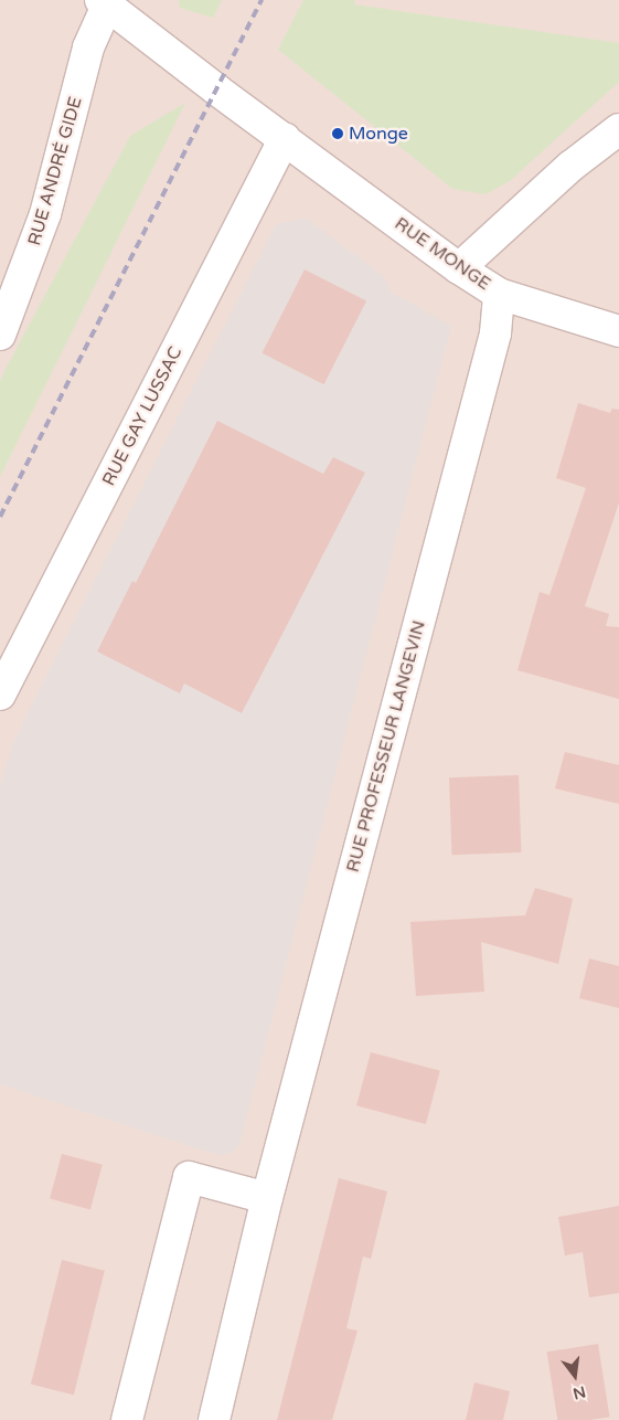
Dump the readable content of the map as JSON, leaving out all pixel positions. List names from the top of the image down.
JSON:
{
  "streets": {
    "street": [
      "RUE ANDRÉ GIDE",
      "RUE MONGE",
      "RUE GAY LUSSAC",
      "RUE PROFESSEUR LANGEVIN"
    ]
  },
  "crossings": [
    ["RUE ANDRÉ GIDE", "RUE MONGE"],
    ["RUE MONGE", "RUE GAY LUSSAC"],
    ["RUE MONGE", "RUE PROFESSEUR LANGEVIN"]
  ],
  "places": ["Monge"],
  "north": "bottom"
}
